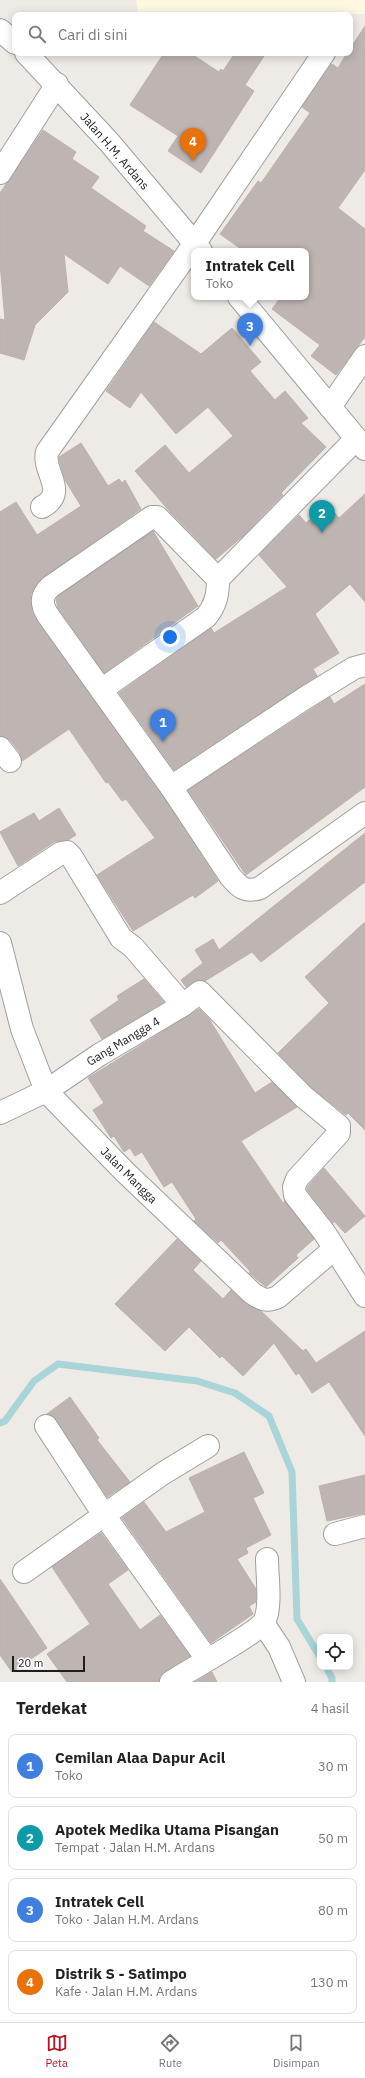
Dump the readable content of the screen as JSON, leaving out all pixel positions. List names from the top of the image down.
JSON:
{
  "streets": {
    "street": ["Jalan H.M. Ardans", "Gang Mangga 4", "Jalan Mangga"]
  },
  "crossings": [
    ["Gang Mangga 4", "Jalan Mangga"]
  ],
  "scale_bar": "20 m",
  "page": {
    "search": "Cari di sini",
    "pins": [
      "4",
      "3",
      "2",
      "1"
    ],
    "popup": ["Intratek Cell", "Toko"],
    "scale": "20 m",
    "heading": ["Terdekat", "4 hasil"],
    "list": [
      {
        "mark": "1",
        "name": "Cemilan Alaa Dapur Acil",
        "note": "Toko",
        "value": "30 m"
      },
      {
        "mark": "2",
        "name": "Apotek Medika Utama Pisangan",
        "note": "Tempat · Jalan H.M. Ardans",
        "value": "50 m"
      },
      {
        "mark": "3",
        "name": "Intratek Cell",
        "note": "Toko · Jalan H.M. Ardans",
        "value": "80 m"
      },
      {
        "mark": "4",
        "name": "Distrik S - Satimpo",
        "note": "Kafe · Jalan H.M. Ardans",
        "value": "130 m"
      }
    ],
    "nav": ["Peta", "Rute", "Disimpan"]
  }
}
